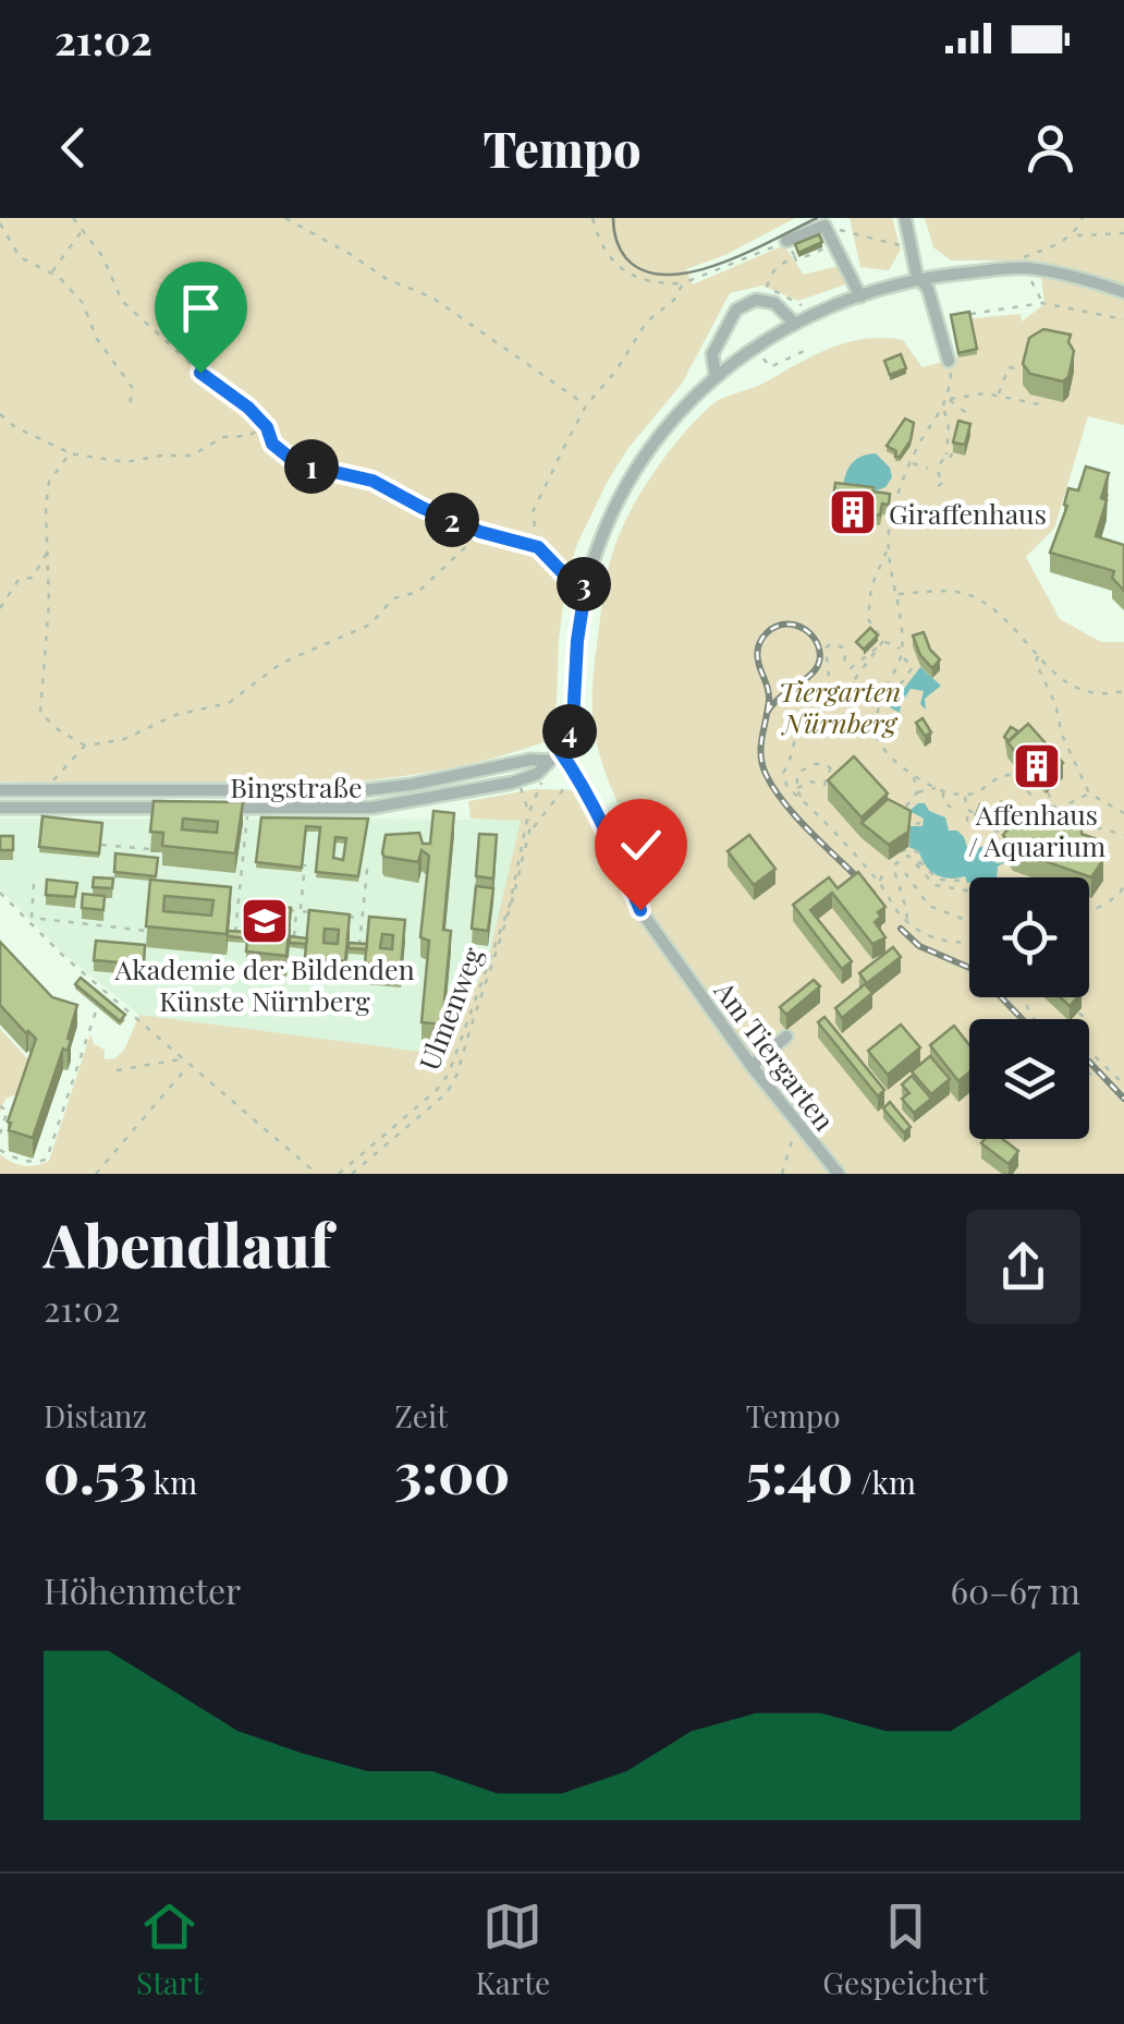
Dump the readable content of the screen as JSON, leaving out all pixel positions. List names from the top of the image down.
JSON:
{
  "streets": {
    "street": ["Bingstraße", "Am Tiergarten"],
    "path": ["Ulmenweg"]
  },
  "crossings": [
    ["Bingstraße", "Ulmenweg"],
    ["Bingstraße", "Am Tiergarten"]
  ],
  "parks": ["Tiergarten Nürnberg"],
  "places": {
    "building": ["Giraffenhaus", "Affenhaus / Aquarium"],
    "school or university": ["Akademie der Bildenden Künste Nürnberg"]
  },
  "page": {
    "status": "21:02",
    "header": "Tempo",
    "pins": [
      "1",
      "2",
      "3",
      "4"
    ],
    "heading": ["Abendlauf", "21:02"],
    "stats": [
      ["Distanz", "0.53 km"],
      ["Zeit", "3:00"],
      ["Tempo", "5:40 /km"]
    ],
    "chart": ["Höhenmeter", "60–67 m"],
    "tabs": ["Start", "Karte", "Gespeichert"]
  }
}
